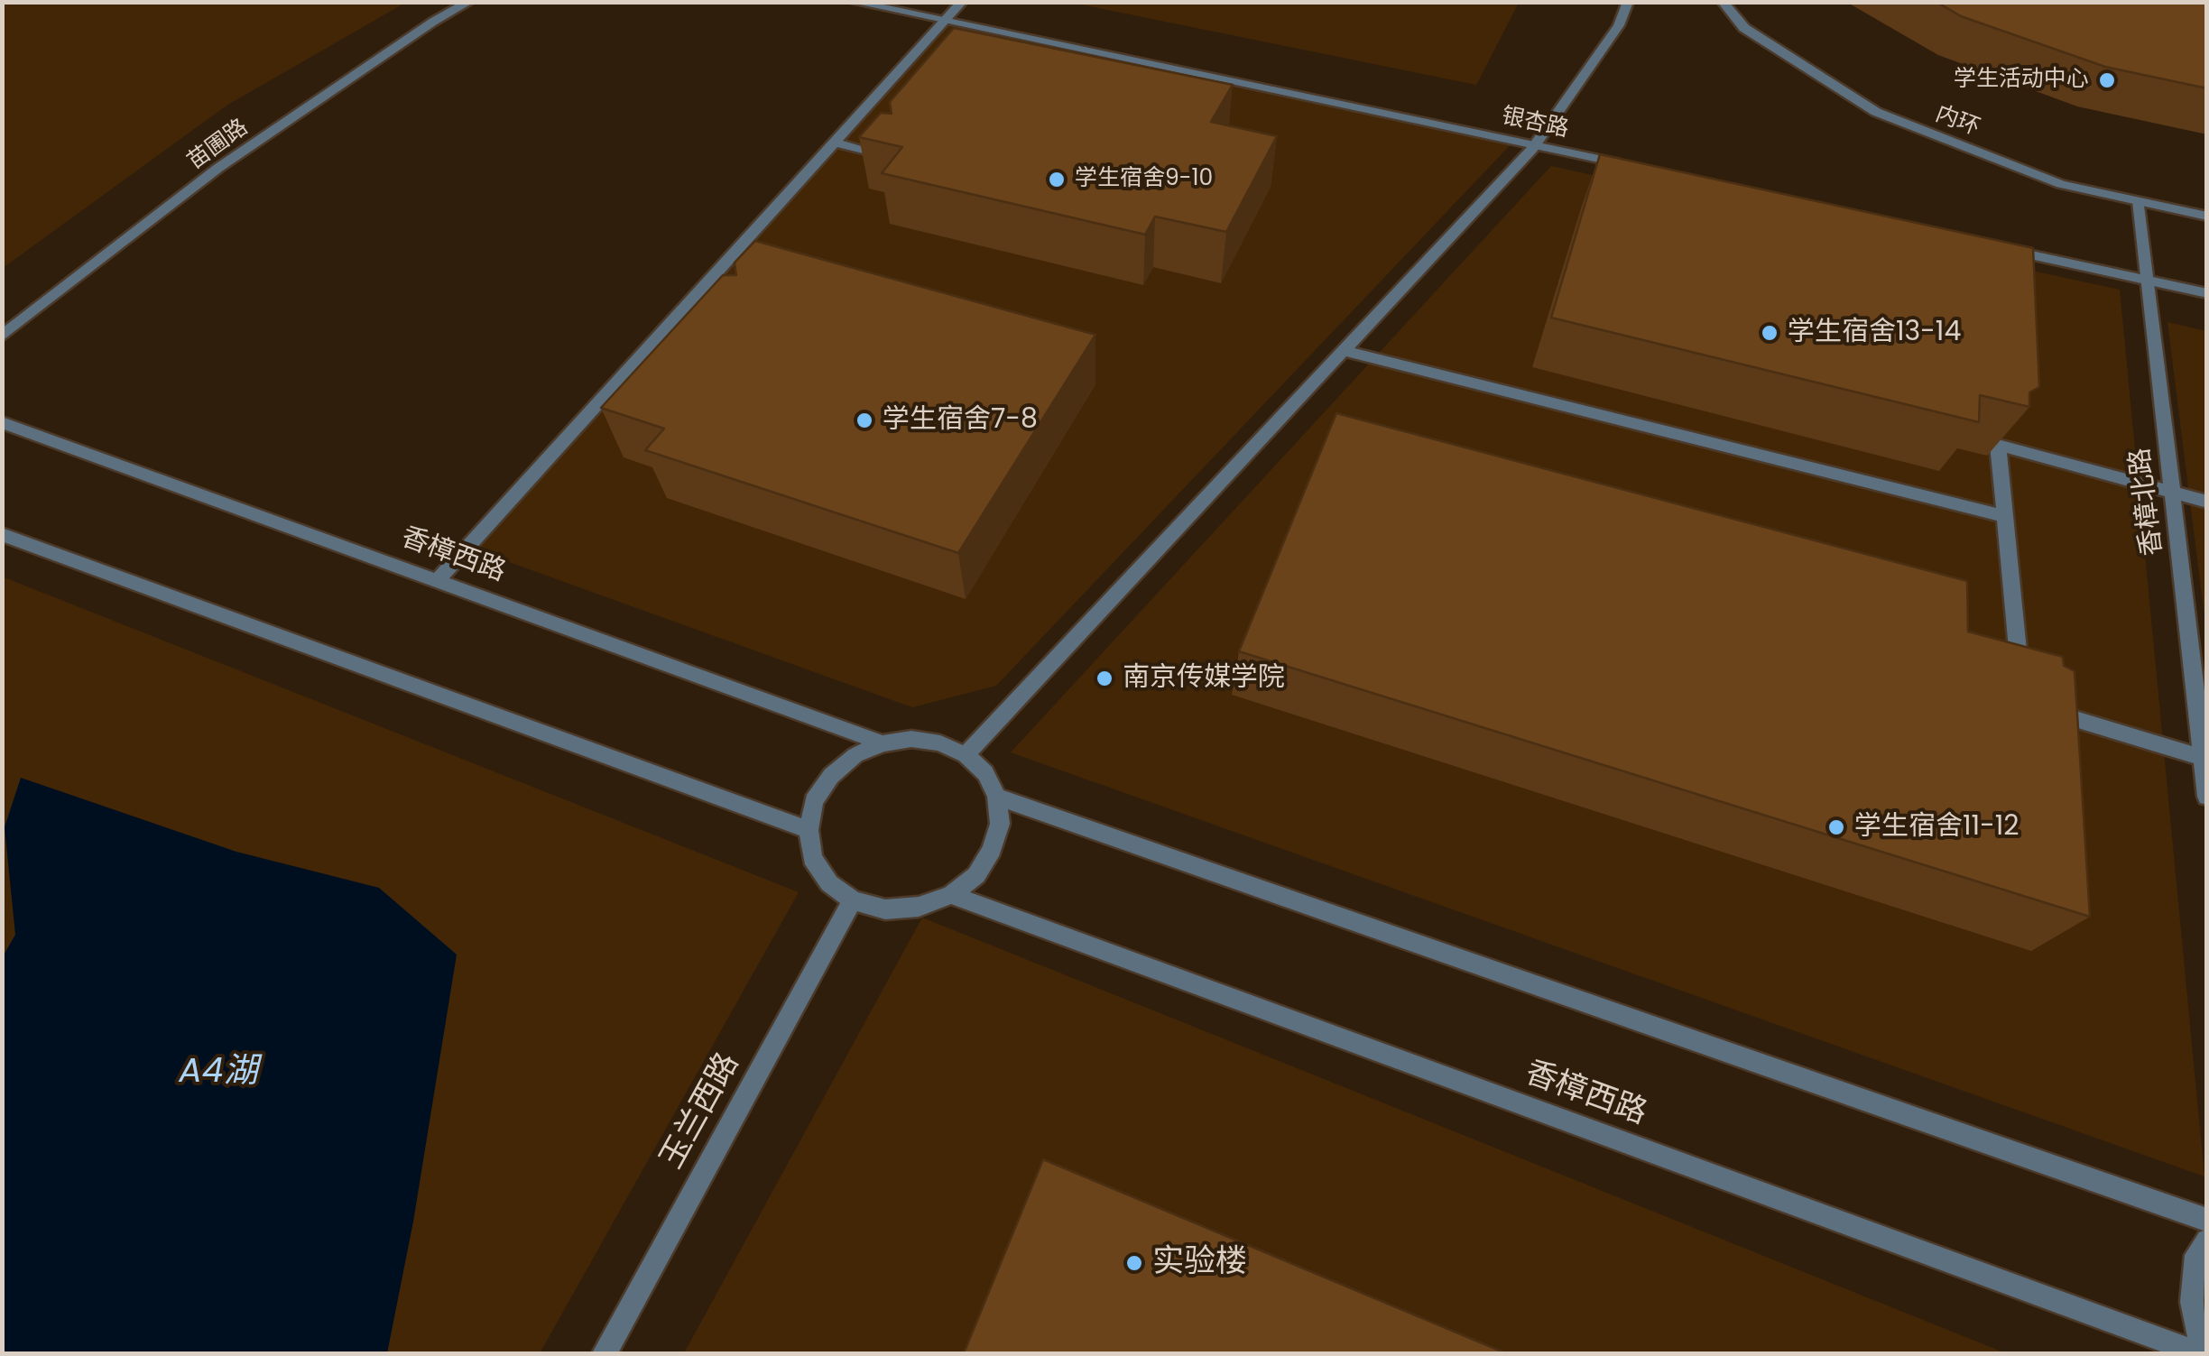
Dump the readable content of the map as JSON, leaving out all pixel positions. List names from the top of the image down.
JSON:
{
  "streets": {
    "street": [
      "内环",
      "银杏路",
      "苗圃路",
      "香樟北路",
      "香樟西路",
      "玉兰西路"
    ]
  },
  "crossings": [
    ["内环", "香樟北路"],
    ["香樟西路", "玉兰西路"]
  ],
  "water": ["A4湖"],
  "places": [
    "学生活动中心",
    "学生宿舍9-10",
    "学生宿舍13-14",
    "学生宿舍7-8",
    "南京传媒学院",
    "学生宿舍11-12",
    "实验楼"
  ]
}
